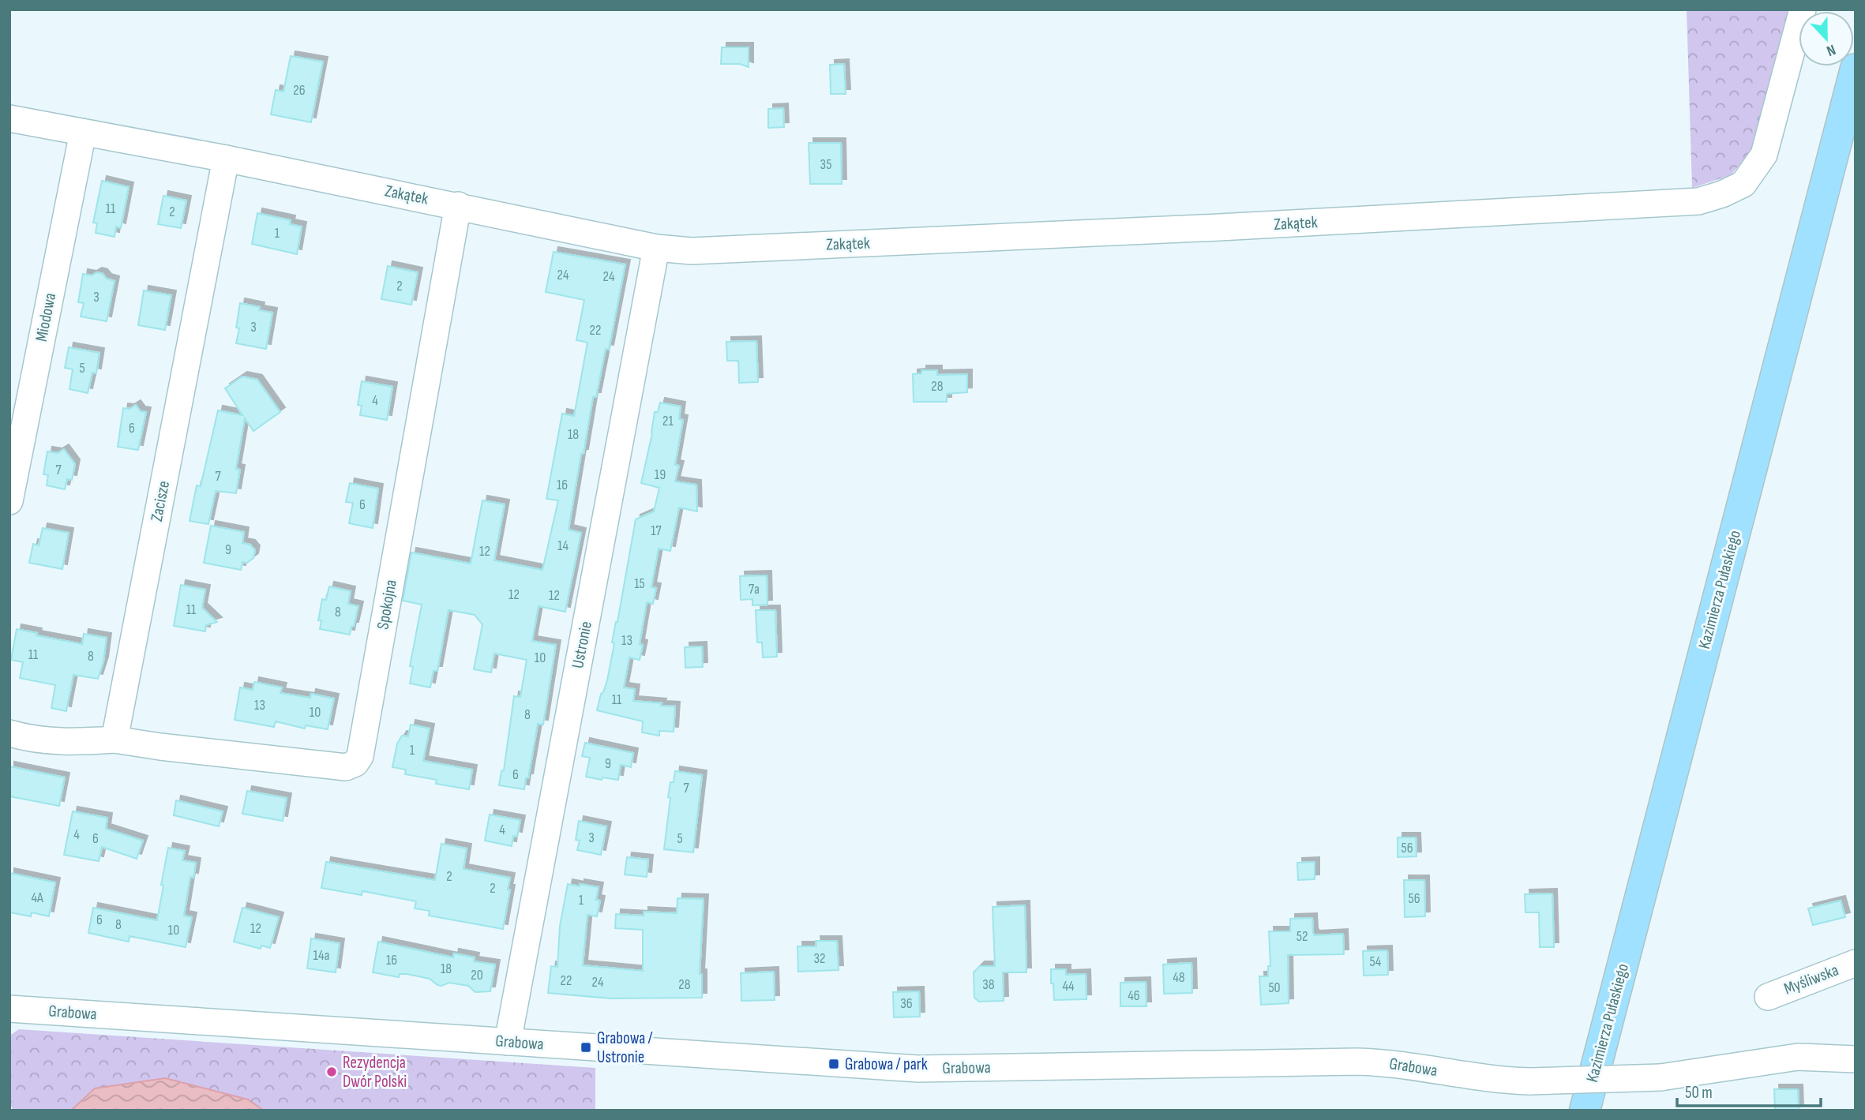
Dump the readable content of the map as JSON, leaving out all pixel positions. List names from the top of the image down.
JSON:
{
  "streets": {
    "main road": ["Kazimierza Pułaskiego"],
    "street": [
      "Zakątek",
      "Miodowa",
      "Zacisze",
      "Spokojna",
      "Ustronie",
      "Myśliwska",
      "Grabowa"
    ]
  },
  "crossings": [
    ["Zakątek", "Miodowa"],
    ["Zakątek", "Zacisze"],
    ["Zakątek", "Spokojna"],
    ["Zakątek", "Ustronie"],
    ["Zacisze", "Spokojna"],
    ["Ustronie", "Grabowa"]
  ],
  "places": {
    "transit": ["Grabowa / Ustronie", "Grabowa / park"],
    "other": ["Rezydencja Dwór Polski"]
  },
  "house_numbers": [
    "26",
    "35",
    "11",
    "2",
    "1",
    "24",
    "24",
    "2",
    "3",
    "3",
    "22",
    "5",
    "28",
    "4",
    "21",
    "6",
    "18",
    "7",
    "19",
    "7",
    "16",
    "6",
    "17",
    "14",
    "9",
    "12",
    "15",
    "7a",
    "12",
    "12",
    "11",
    "8",
    "13",
    "11",
    "8",
    "10",
    "11",
    "13",
    "10",
    "8",
    "1",
    "9",
    "6",
    "7",
    "4",
    "4",
    "3",
    "6",
    "5",
    "56",
    "2",
    "2",
    "4A",
    "56",
    "1",
    "6",
    "8",
    "12",
    "10",
    "52",
    "14a",
    "32",
    "16",
    "54",
    "18",
    "20",
    "48",
    "22",
    "24",
    "28",
    "38",
    "44",
    "50",
    "46",
    "36"
  ],
  "scale_bar": "50 m",
  "north": "bottom"
}
